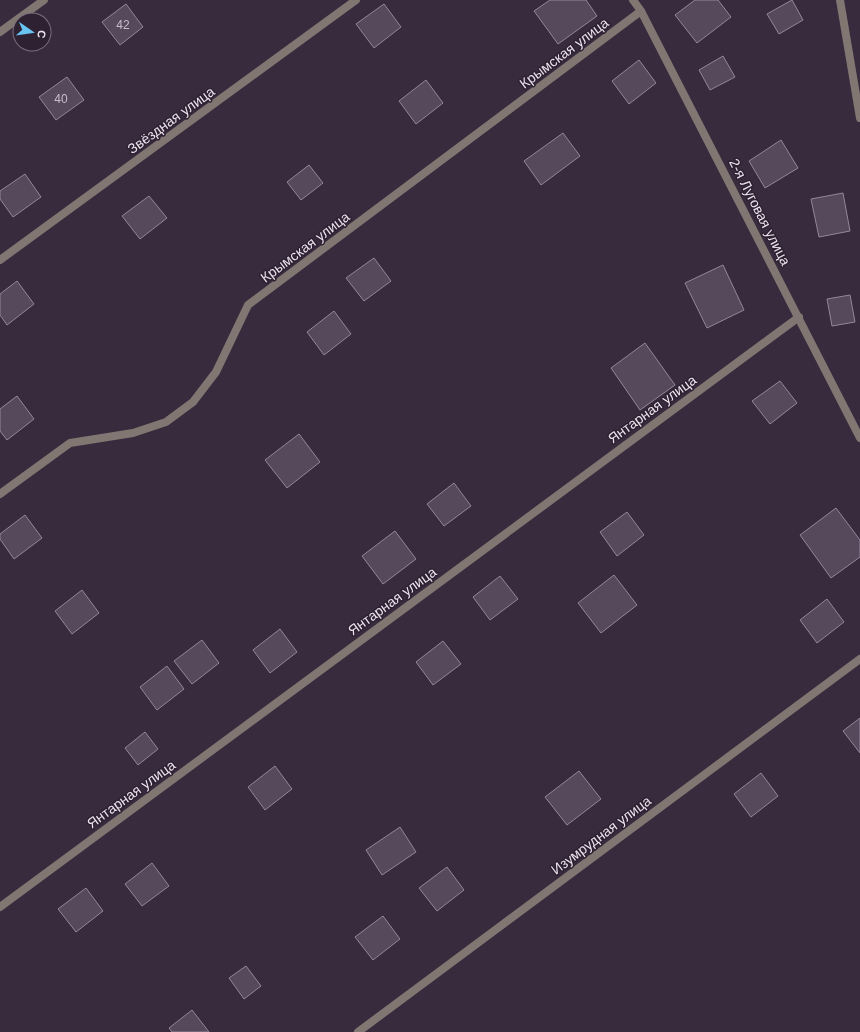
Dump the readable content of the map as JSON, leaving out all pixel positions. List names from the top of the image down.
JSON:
{
  "streets": {
    "street": [
      "Крымская улица",
      "Звёздная улица",
      "2-я Луговая улица",
      "Янтарная улица",
      "Изумрудная улица"
    ]
  },
  "crossings": [
    ["Крымская улица", "2-я Луговая улица"],
    ["2-я Луговая улица", "Янтарная улица"]
  ],
  "house_numbers": ["42", "40"],
  "north": "right"
}
